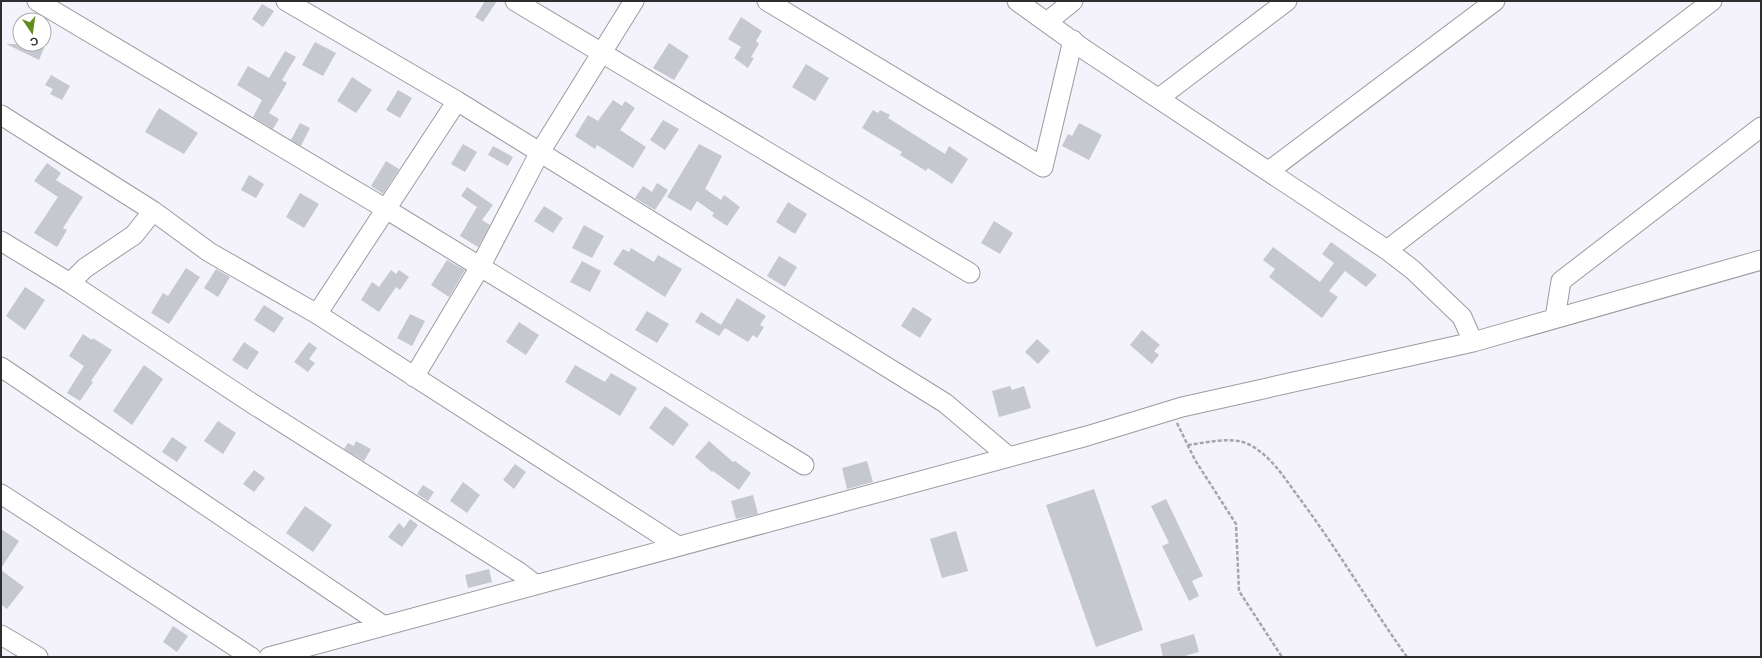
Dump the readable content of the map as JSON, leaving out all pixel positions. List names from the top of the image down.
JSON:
{
  "north": "bottom"
}
